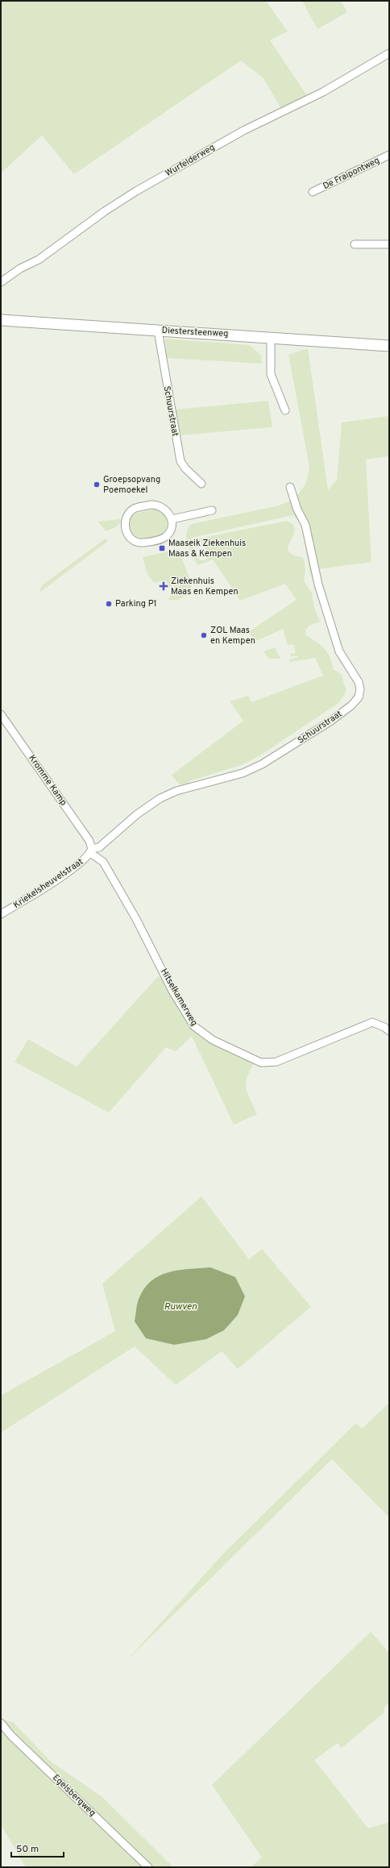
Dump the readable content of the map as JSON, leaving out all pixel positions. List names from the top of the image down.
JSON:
{
  "streets": {
    "main road": ["Diestersteenweg"],
    "street": [
      "Wurfelderweg",
      "De Fraipontweg",
      "Schuurstraat",
      "Kromme Kamp",
      "Kriekelsheuvelstraat",
      "Hitselkamerweg",
      "Egelsbergweg"
    ]
  },
  "crossings": [
    ["Diestersteenweg", "Schuurstraat"],
    ["Schuurstraat", "Kromme Kamp"],
    ["Schuurstraat", "Kriekelsheuvelstraat"],
    ["Schuurstraat", "Hitselkamerweg"],
    ["Kromme Kamp", "Kriekelsheuvelstraat"],
    ["Kromme Kamp", "Hitselkamerweg"],
    ["Kriekelsheuvelstraat", "Hitselkamerweg"]
  ],
  "water": ["Ruwven"],
  "places": {
    "other": ["Groepsopvang Poemoekel", "Parking P1", "ZOL Maas en Kempen"],
    "transit": ["Maaseik Ziekenhuis Maas & Kempen"],
    "health": ["Ziekenhuis Maas en Kempen"]
  },
  "scale_bar": "50 m"
}
